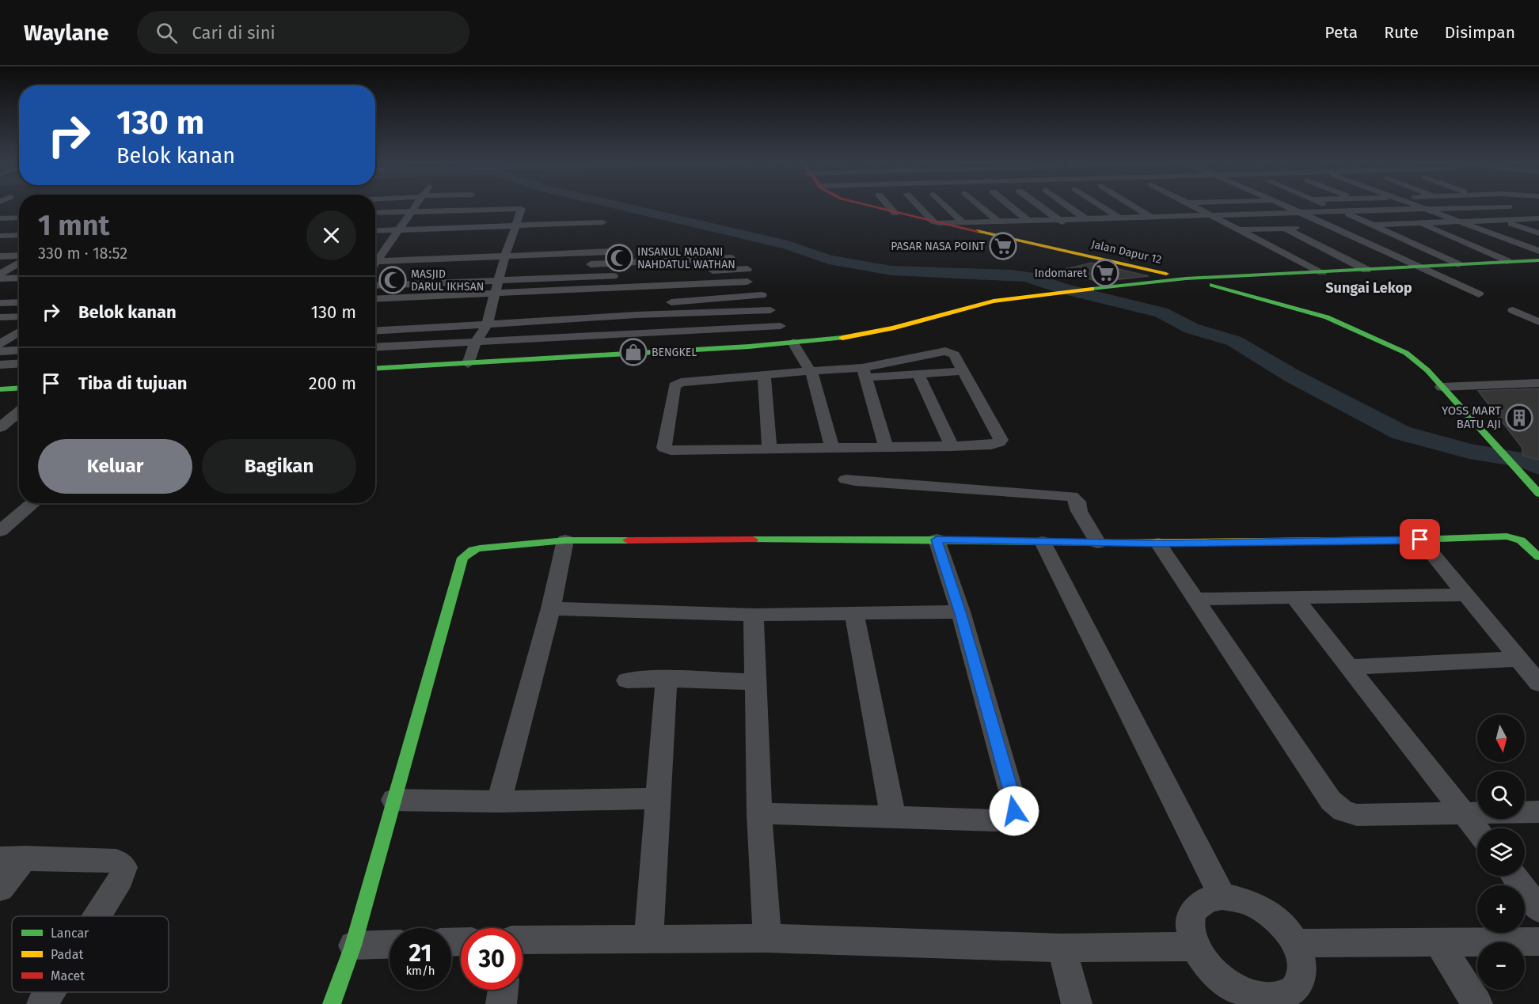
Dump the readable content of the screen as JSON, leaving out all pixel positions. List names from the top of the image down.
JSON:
{
  "streets": {
    "street": ["Jalan Dapur 12"]
  },
  "districts": ["Sungai Lekop"],
  "places": {
    "supermarket": ["PASAR NASA POINT", "Indomaret"],
    "mosque": ["INSANUL MADANI NAHDATUL WATHAN", "MASJID DARUL IKHSAN"],
    "shop": ["BENGKEL"],
    "building": ["YOSS MART BATU AJI"]
  },
  "legend": ["Lancar", "Padat", "Macet"],
  "north": "bottom",
  "page": {
    "header": "Waylane",
    "search": "Cari di sini",
    "nav": ["Peta", "Rute", "Disimpan"],
    "turn": ["130 m", "Belok kanan"],
    "heading": ["1 mnt", "330 m · 18:52"],
    "list": [
      {
        "name": "Belok kanan",
        "value": "130 m"
      },
      {
        "name": "Tiba di tujuan",
        "value": "200 m"
      }
    ],
    "buttons": ["Keluar", "Bagikan"],
    "map_buttons": ["+", "−"],
    "speed": "21 km/h",
    "limit": "30"
  }
}
